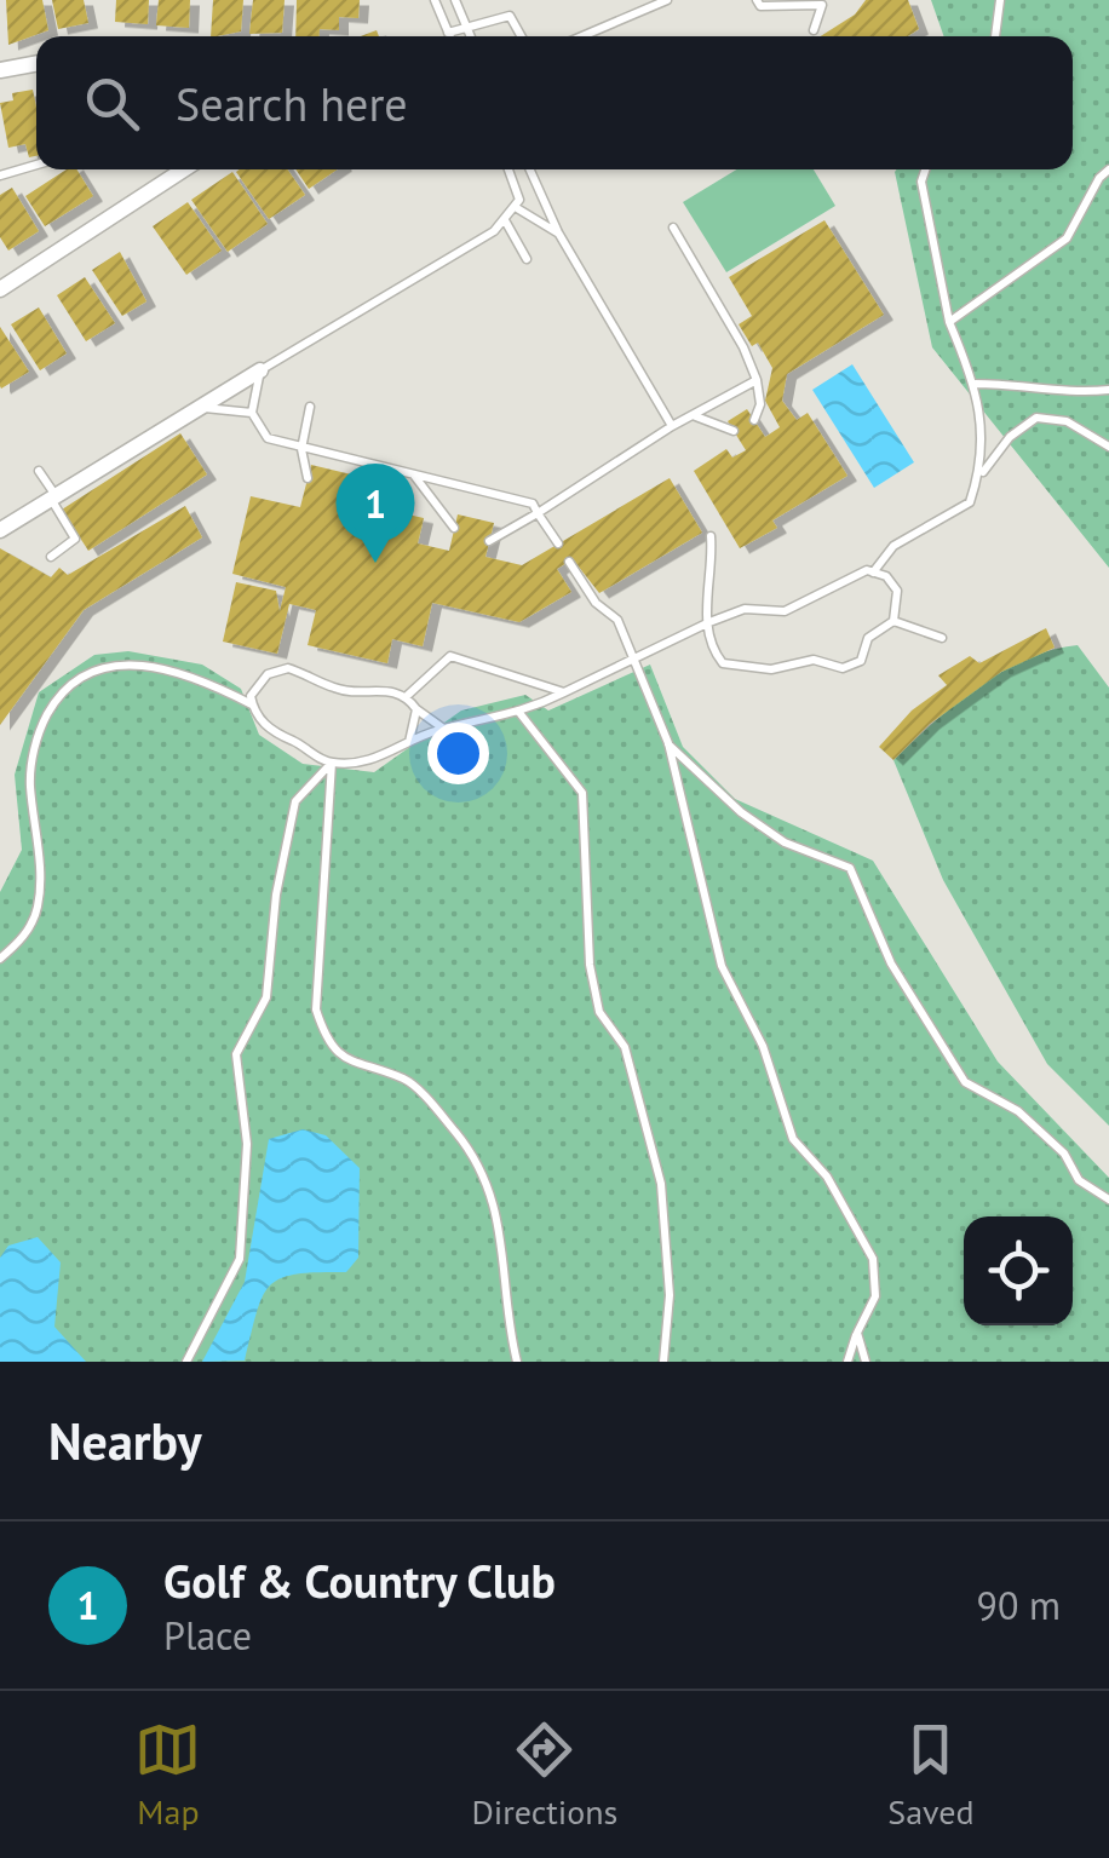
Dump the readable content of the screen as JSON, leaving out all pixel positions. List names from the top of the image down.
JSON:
{
  "page": {
    "search": "Search here",
    "pins": "1",
    "heading": "Nearby",
    "list": [
      {
        "mark": "1",
        "name": "Golf & Country Club",
        "note": "Place",
        "value": "90 m"
      }
    ],
    "nav": ["Map", "Directions", "Saved"]
  }
}
